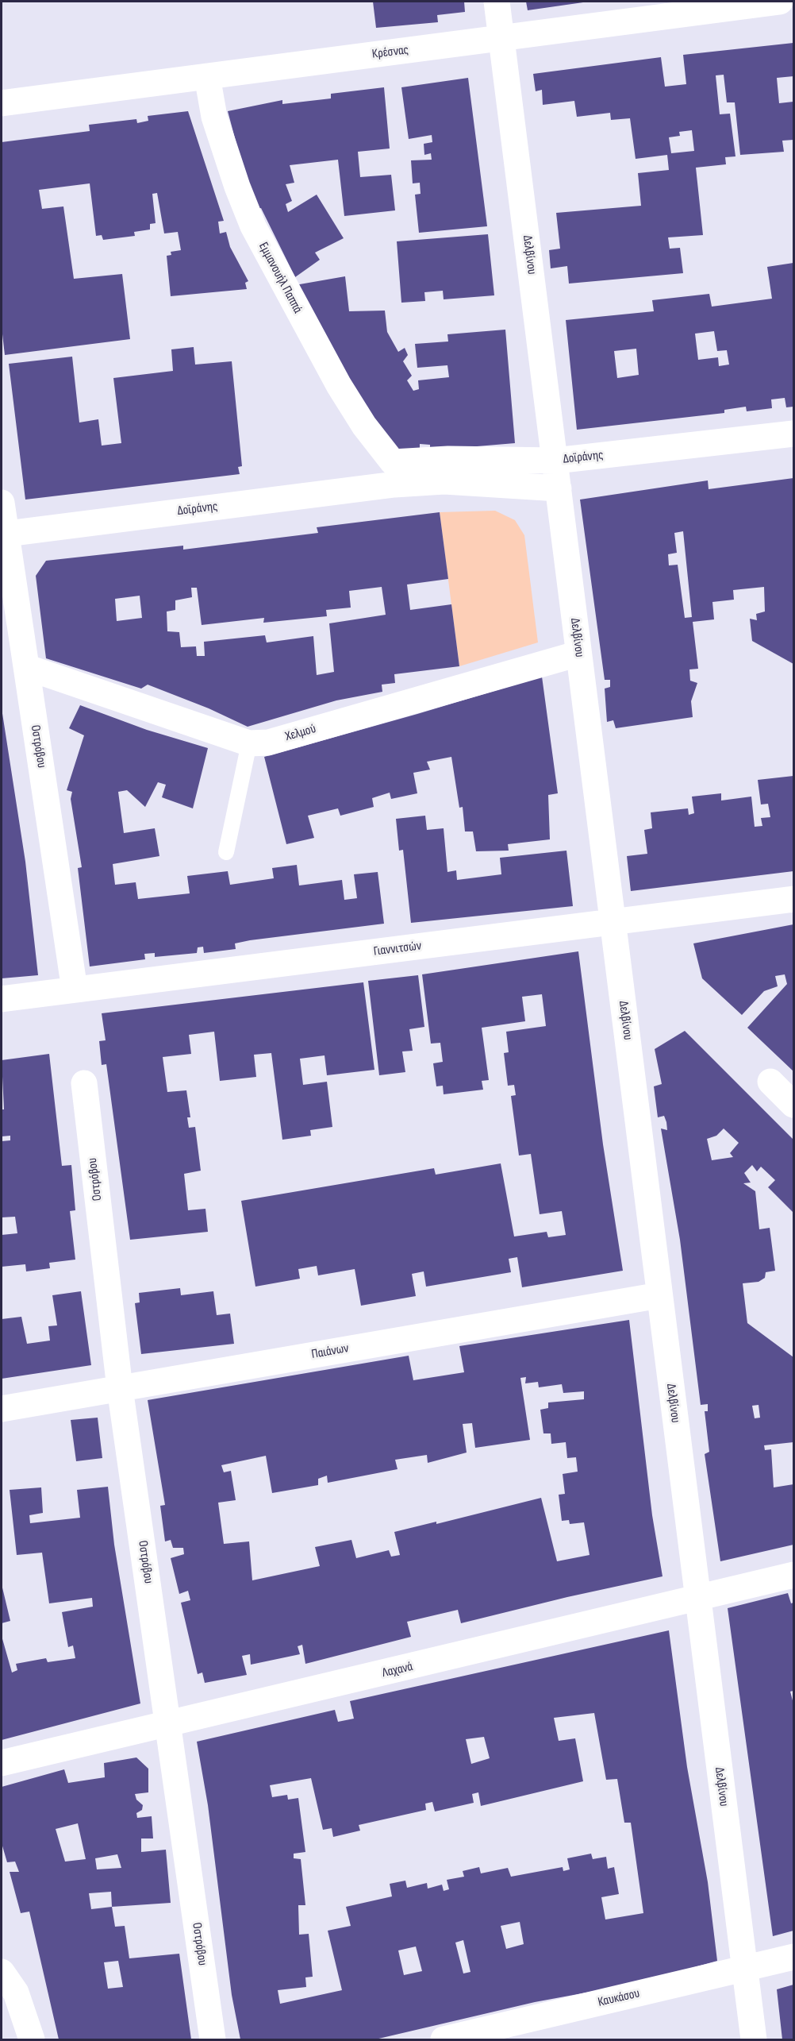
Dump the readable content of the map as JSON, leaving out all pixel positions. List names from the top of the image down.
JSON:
{
  "streets": {
    "street": [
      "Κρέσνας",
      "Δελβίνου",
      "Εμμανουήλ Παππά",
      "Δοϊράνης",
      "Χελμού",
      "Οστρόβου",
      "Γιαννιτσών",
      "Παιάνων",
      "Λαχανά",
      "Καυκάσου"
    ]
  },
  "crossings": [
    ["Κρέσνας", "Δελβίνου"],
    ["Κρέσνας", "Εμμανουήλ Παππά"],
    ["Δελβίνου", "Δοϊράνης"],
    ["Δελβίνου", "Χελμού"],
    ["Δελβίνου", "Γιαννιτσών"],
    ["Δελβίνου", "Παιάνων"],
    ["Δελβίνου", "Λαχανά"],
    ["Δελβίνου", "Καυκάσου"],
    ["Εμμανουήλ Παππά", "Δοϊράνης"],
    ["Δοϊράνης", "Οστρόβου"],
    ["Χελμού", "Οστρόβου"],
    ["Οστρόβου", "Γιαννιτσών"],
    ["Οστρόβου", "Παιάνων"],
    ["Οστρόβου", "Λαχανά"]
  ]
}
